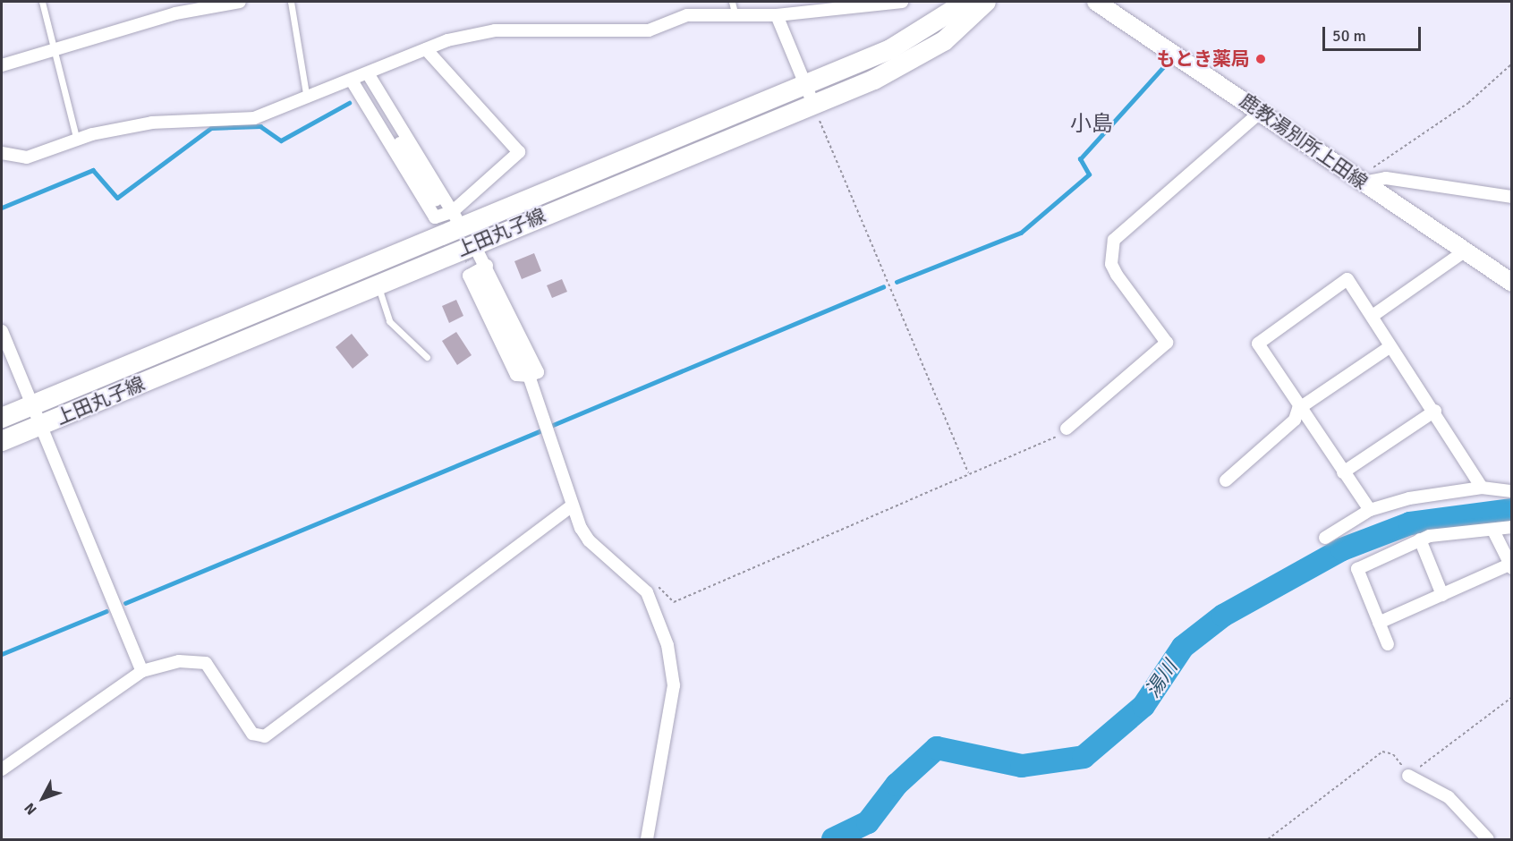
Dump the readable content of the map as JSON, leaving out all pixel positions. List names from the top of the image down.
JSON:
{
  "streets": {
    "main road": ["鹿教湯別所上田線", "上田丸子線"]
  },
  "districts": ["小島"],
  "water": ["湯川"],
  "places": ["もとき薬局"],
  "scale_bar": "50 m",
  "north": "bottom left"
}
